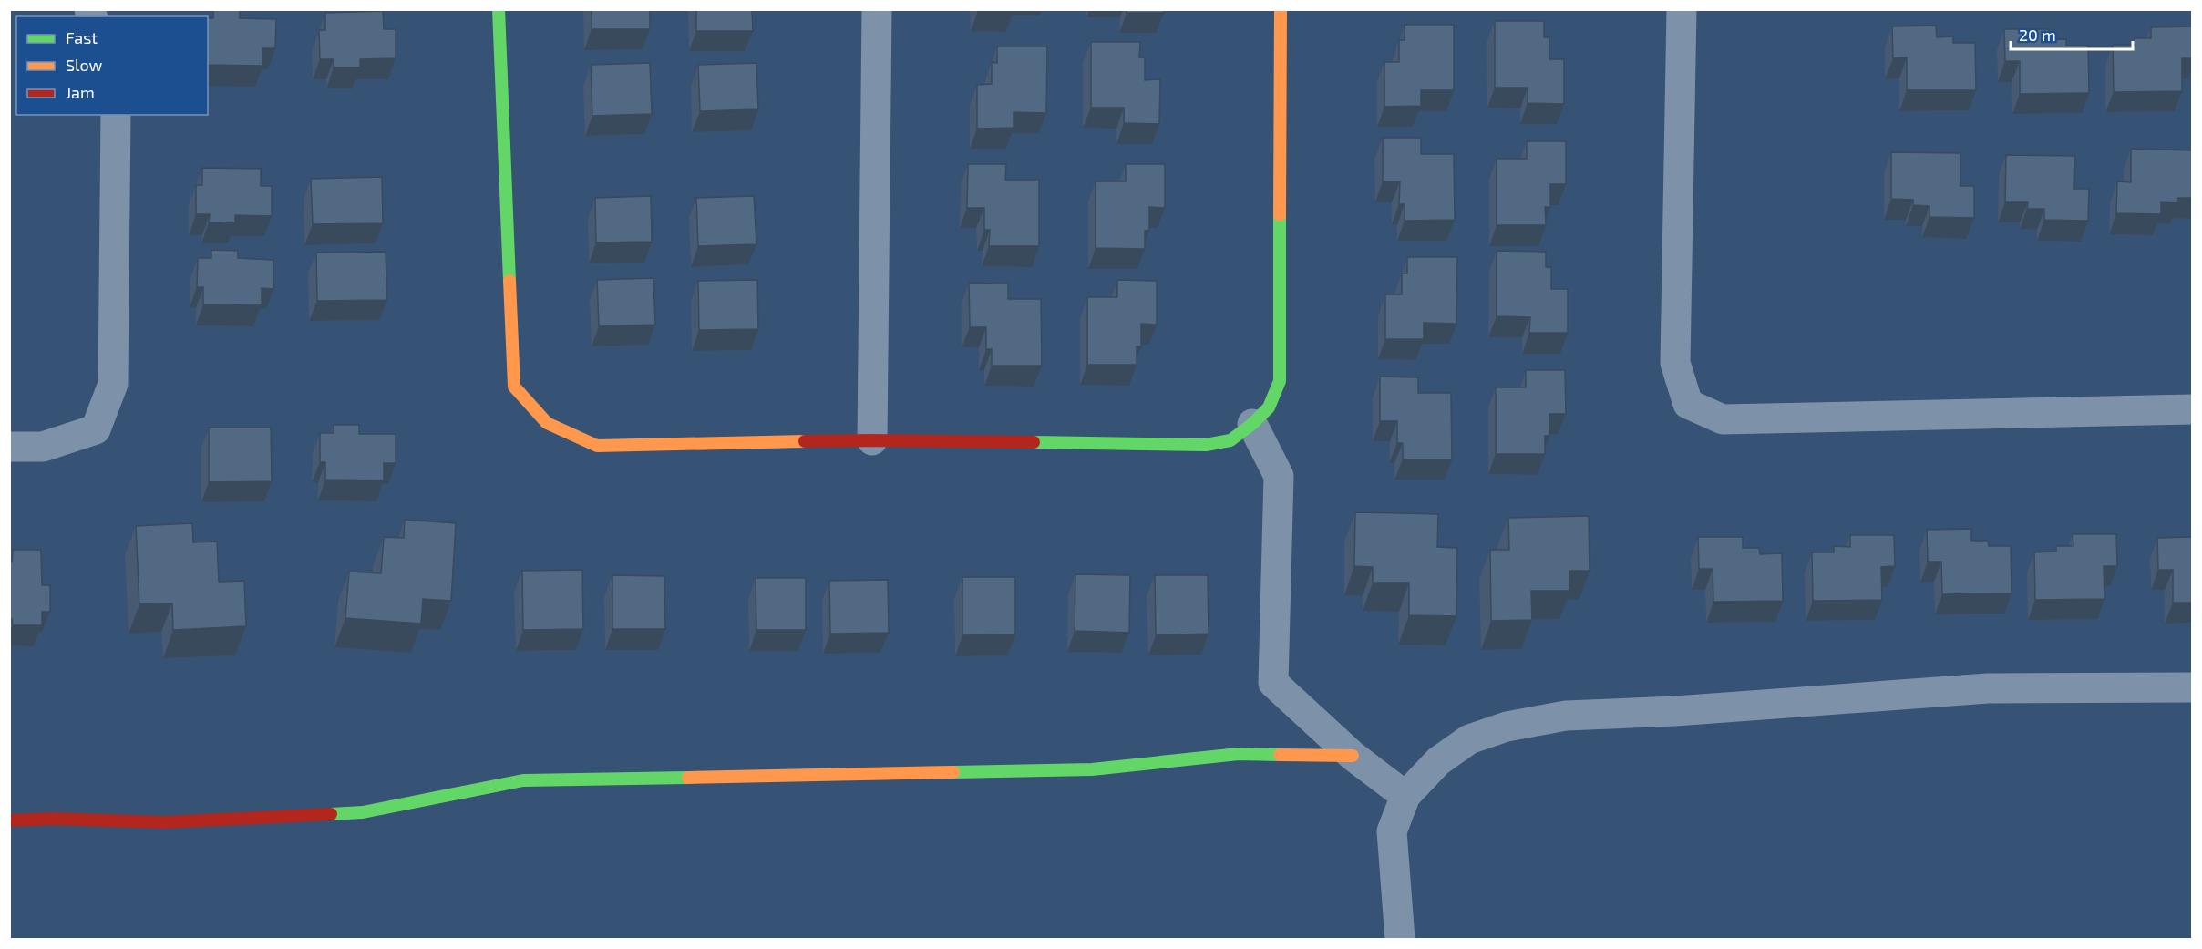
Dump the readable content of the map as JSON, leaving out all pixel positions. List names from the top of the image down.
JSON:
{
  "legend": ["Fast", "Slow", "Jam"],
  "scale_bar": "20 m"
}
